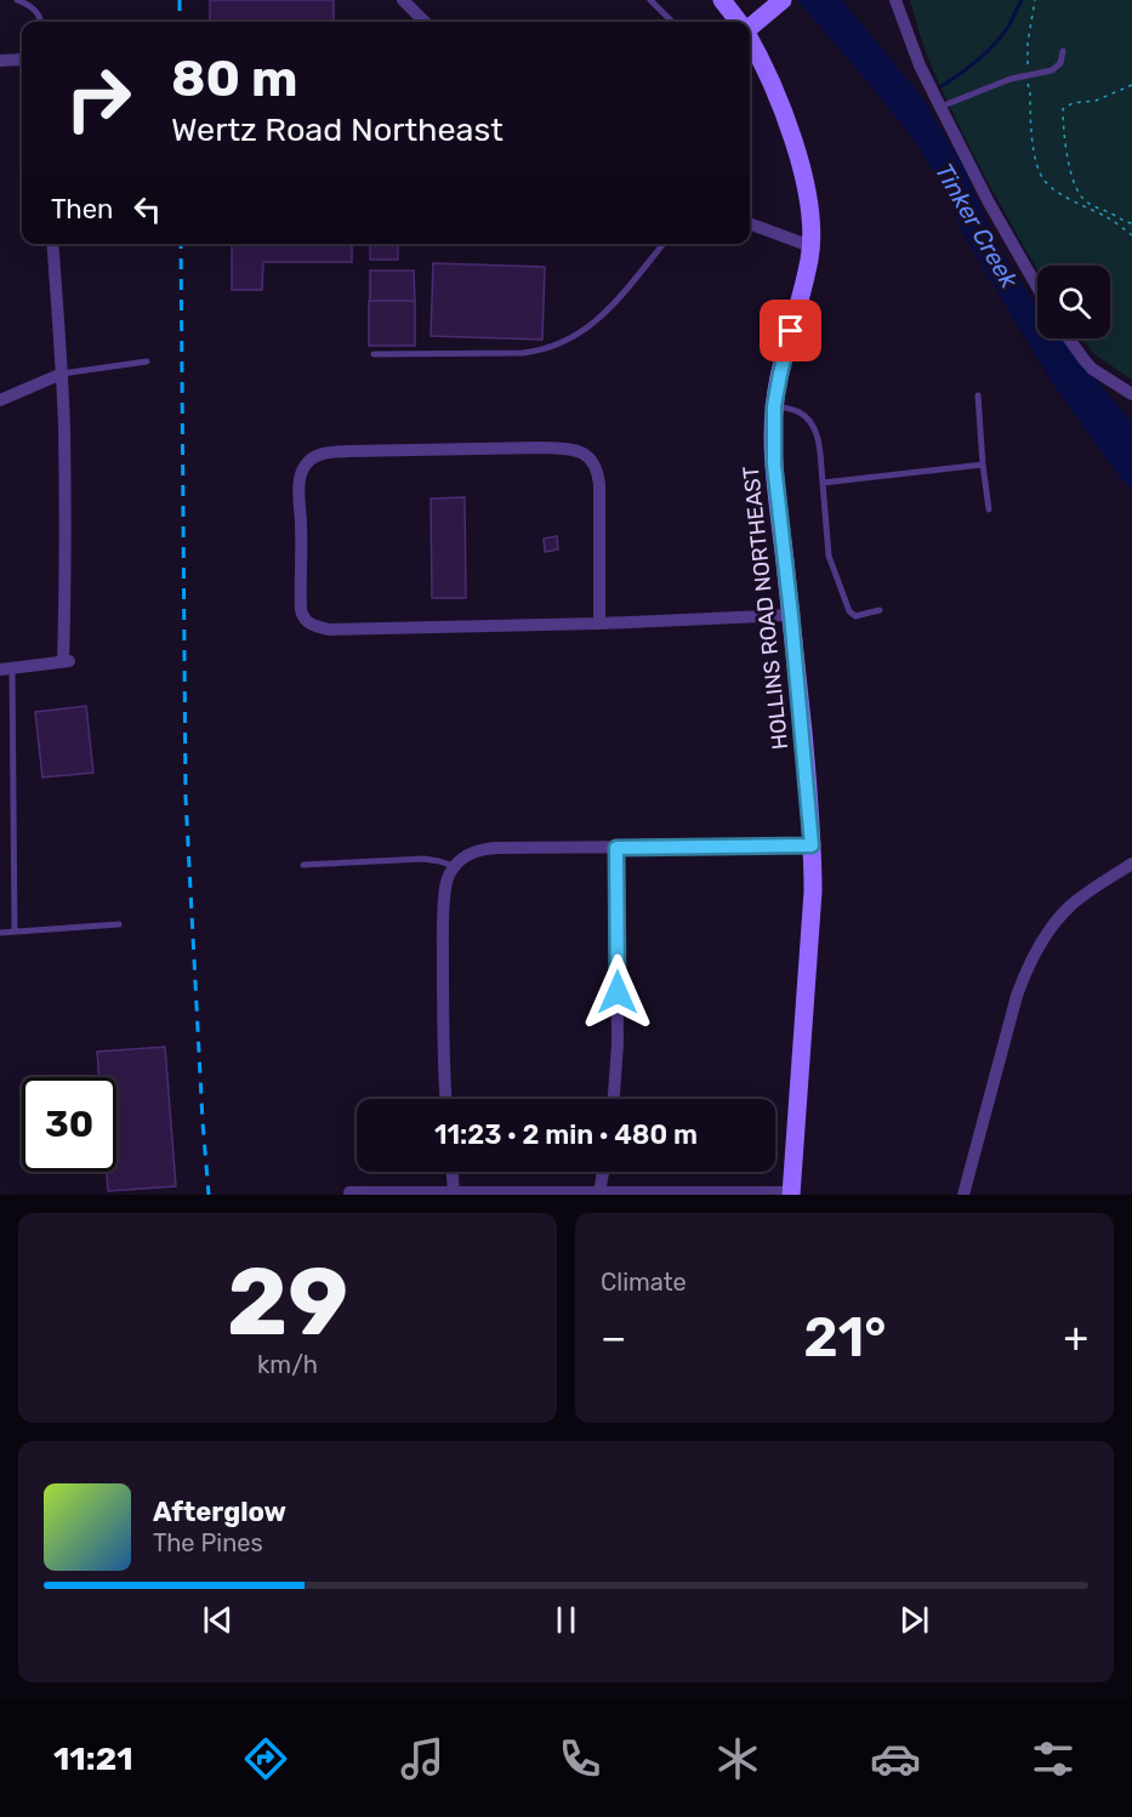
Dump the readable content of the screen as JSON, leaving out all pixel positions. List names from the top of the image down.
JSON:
{
  "streets": {
    "main road": ["HOLLINS ROAD NORTHEAST"]
  },
  "water": ["Tinker Creek"],
  "page": {
    "turn": ["80 m", "Wertz Road Northeast"],
    "then": "Then",
    "limit": "30",
    "trip": "11:23 · 2 min · 480 m",
    "tile": [
      ["29", "km/h"],
      "Climate"
    ],
    "heat": ["−", "21°", "+"],
    "song": ["Afterglow", "The Pines"],
    "tabs": "11:21"
  }
}
